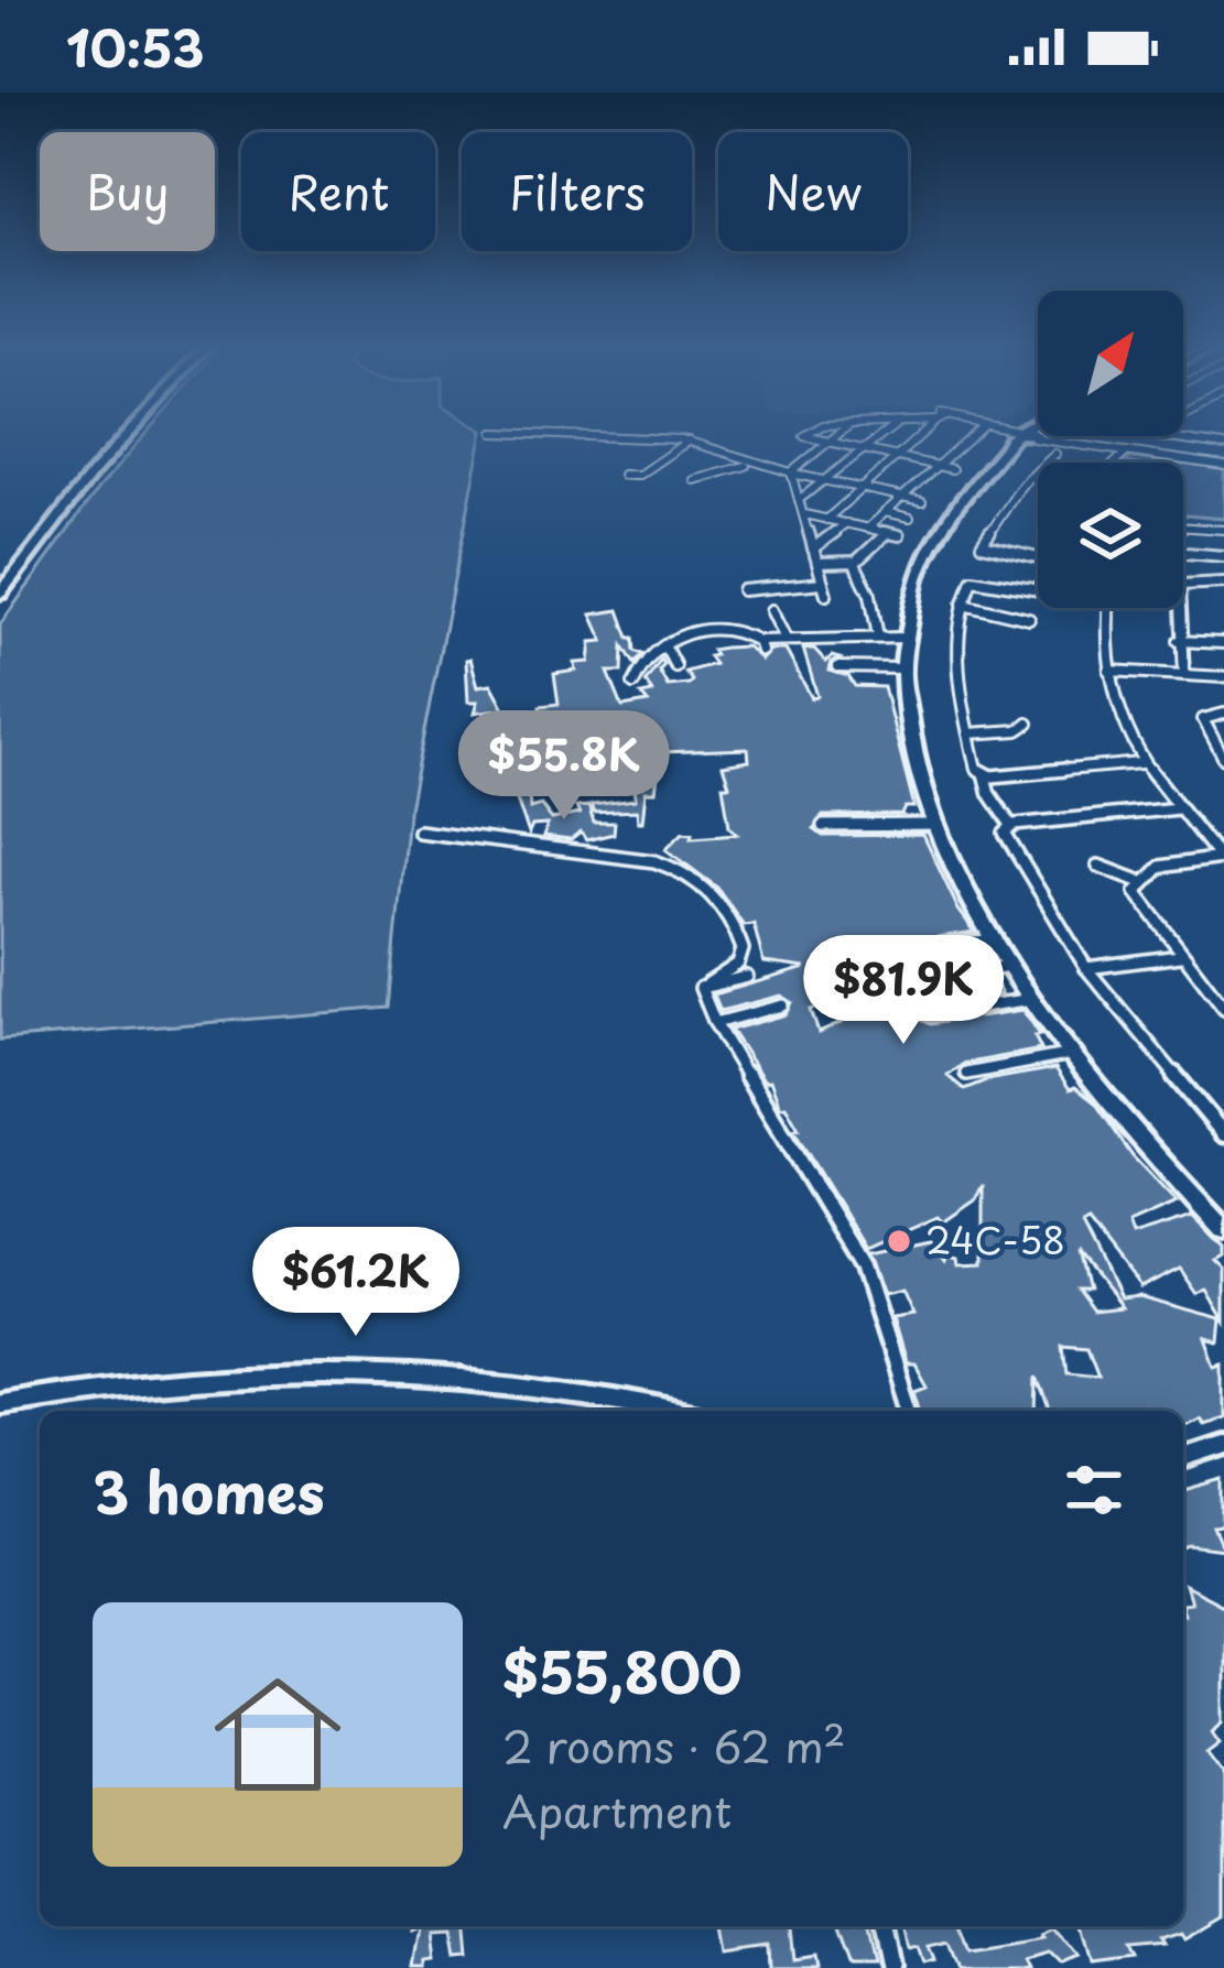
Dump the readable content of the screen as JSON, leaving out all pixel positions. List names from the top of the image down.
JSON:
{
  "places": ["24C-58"],
  "north": "top right",
  "page": {
    "status": "10:53",
    "chip": [
      "Buy",
      "Rent",
      "Filters",
      "New"
    ],
    "price": ["$55.8K", "$81.9K", "$61.2K"],
    "heading": "3 homes",
    "list": [
      {
        "name": "$55,800",
        "note": "2 rooms · 62 m² · Apartment"
      }
    ]
  }
}
